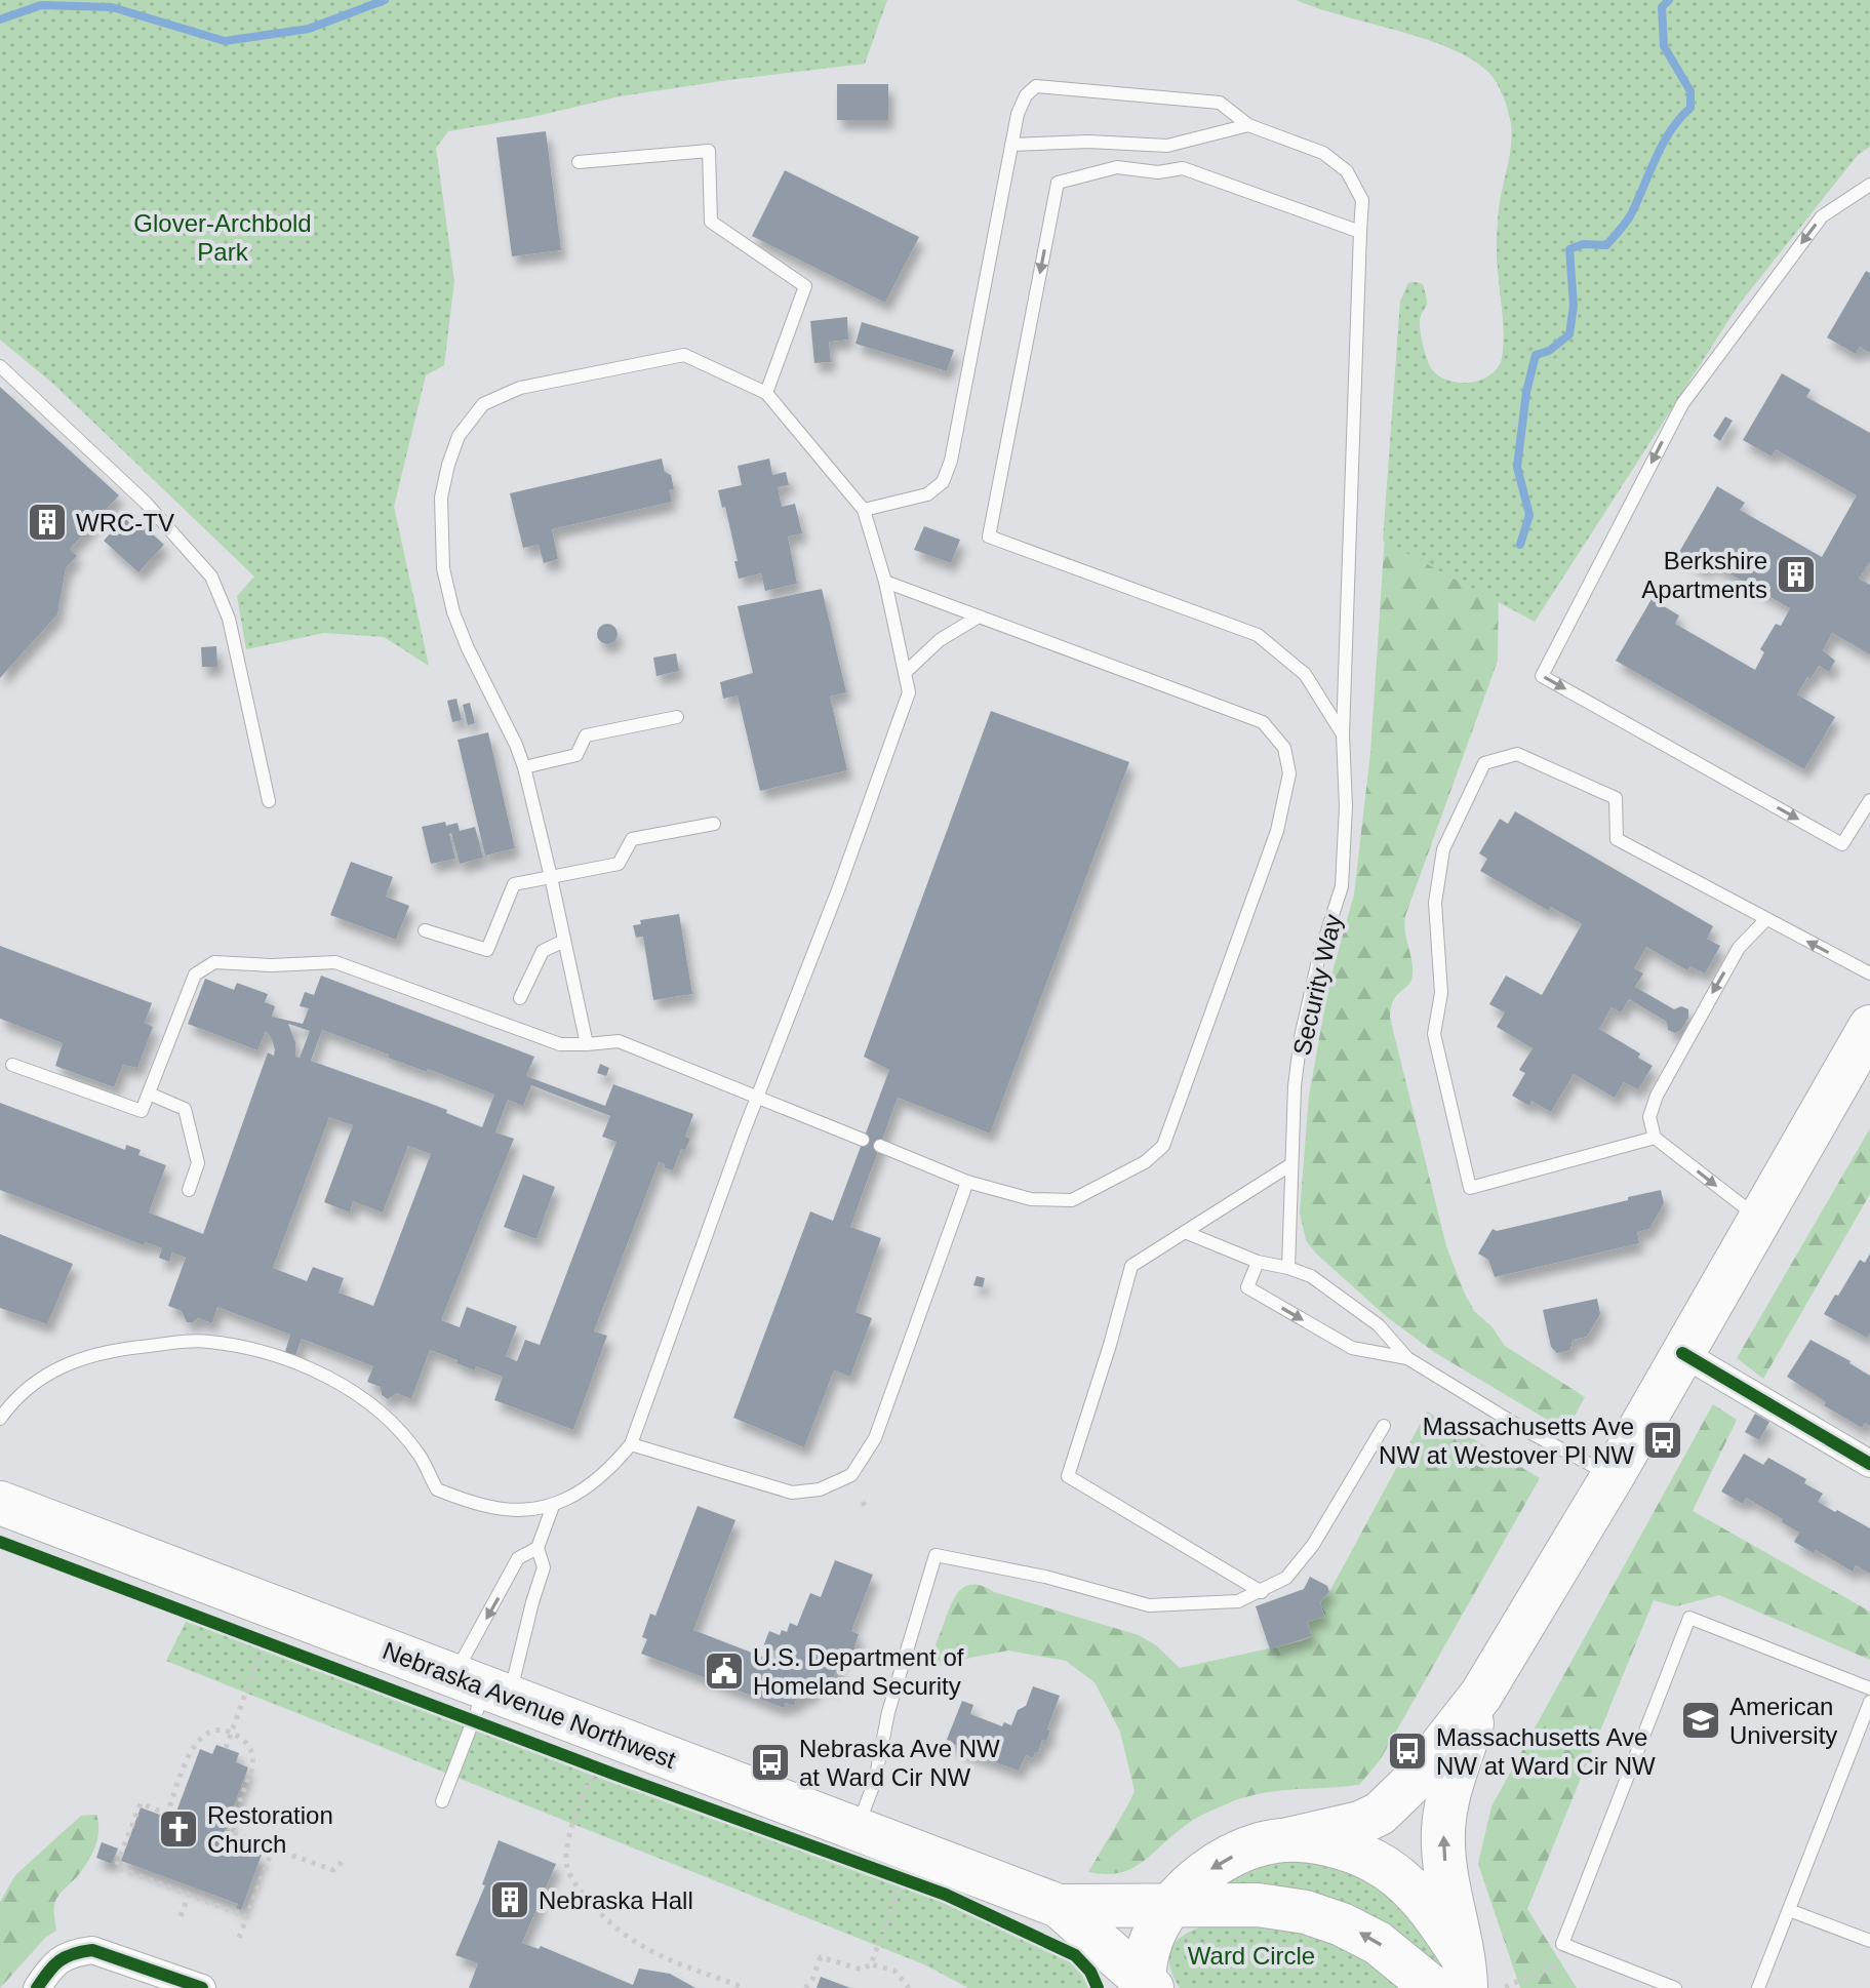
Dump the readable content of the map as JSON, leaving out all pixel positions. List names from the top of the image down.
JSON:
{
  "streets": {
    "main road": ["Nebraska Avenue Northwest"],
    "lane": ["Security Way"]
  },
  "parks": ["Glover-Archbold Park", "Ward Circle"],
  "places": {
    "building": ["WRC-TV", "Berkshire Apartments", "Nebraska Hall"],
    "bus stop": ["Massachusetts Ave NW at Westover Pl NW", "Massachusetts Ave NW at Ward Cir NW", "Nebraska Ave NW at Ward Cir NW"],
    "public building": ["U.S. Department of Homeland Security"],
    "school or university": ["American University"],
    "church": ["Restoration Church"]
  }
}
